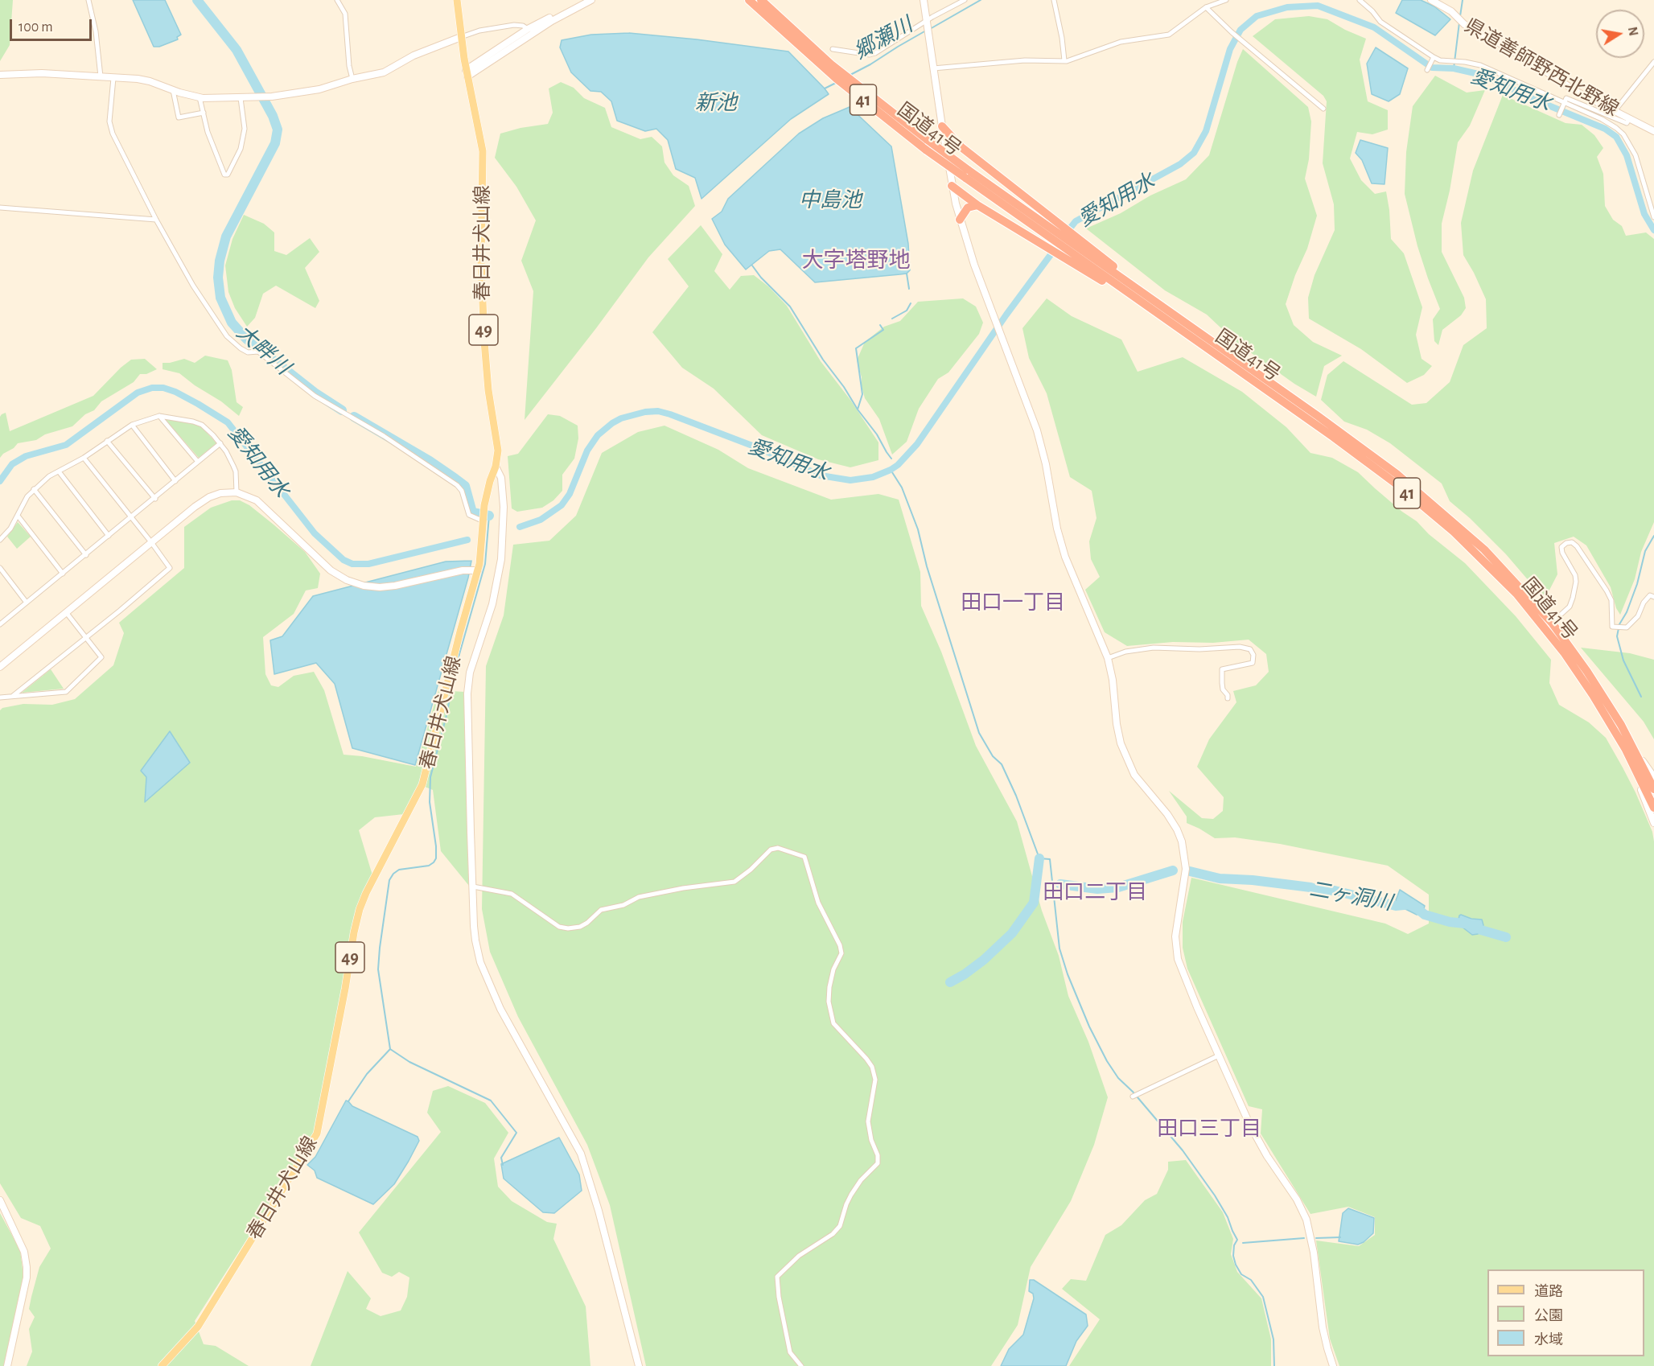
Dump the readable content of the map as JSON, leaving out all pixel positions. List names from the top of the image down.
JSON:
{
  "streets": {
    "highway": ["41", "国道41号"],
    "main road": ["春日井犬山線", "49"],
    "street": ["県道善師野西北野線"]
  },
  "districts": [
    "大字塔野地",
    "田口一丁目",
    "田口二丁目",
    "田口三丁目"
  ],
  "water": [
    "郷瀬川",
    "愛知用水",
    "新池",
    "中島池",
    "大畔川",
    "二ヶ洞川"
  ],
  "legend": ["道路", "公園", "水域"],
  "scale_bar": "100 m",
  "north": "right"
}
